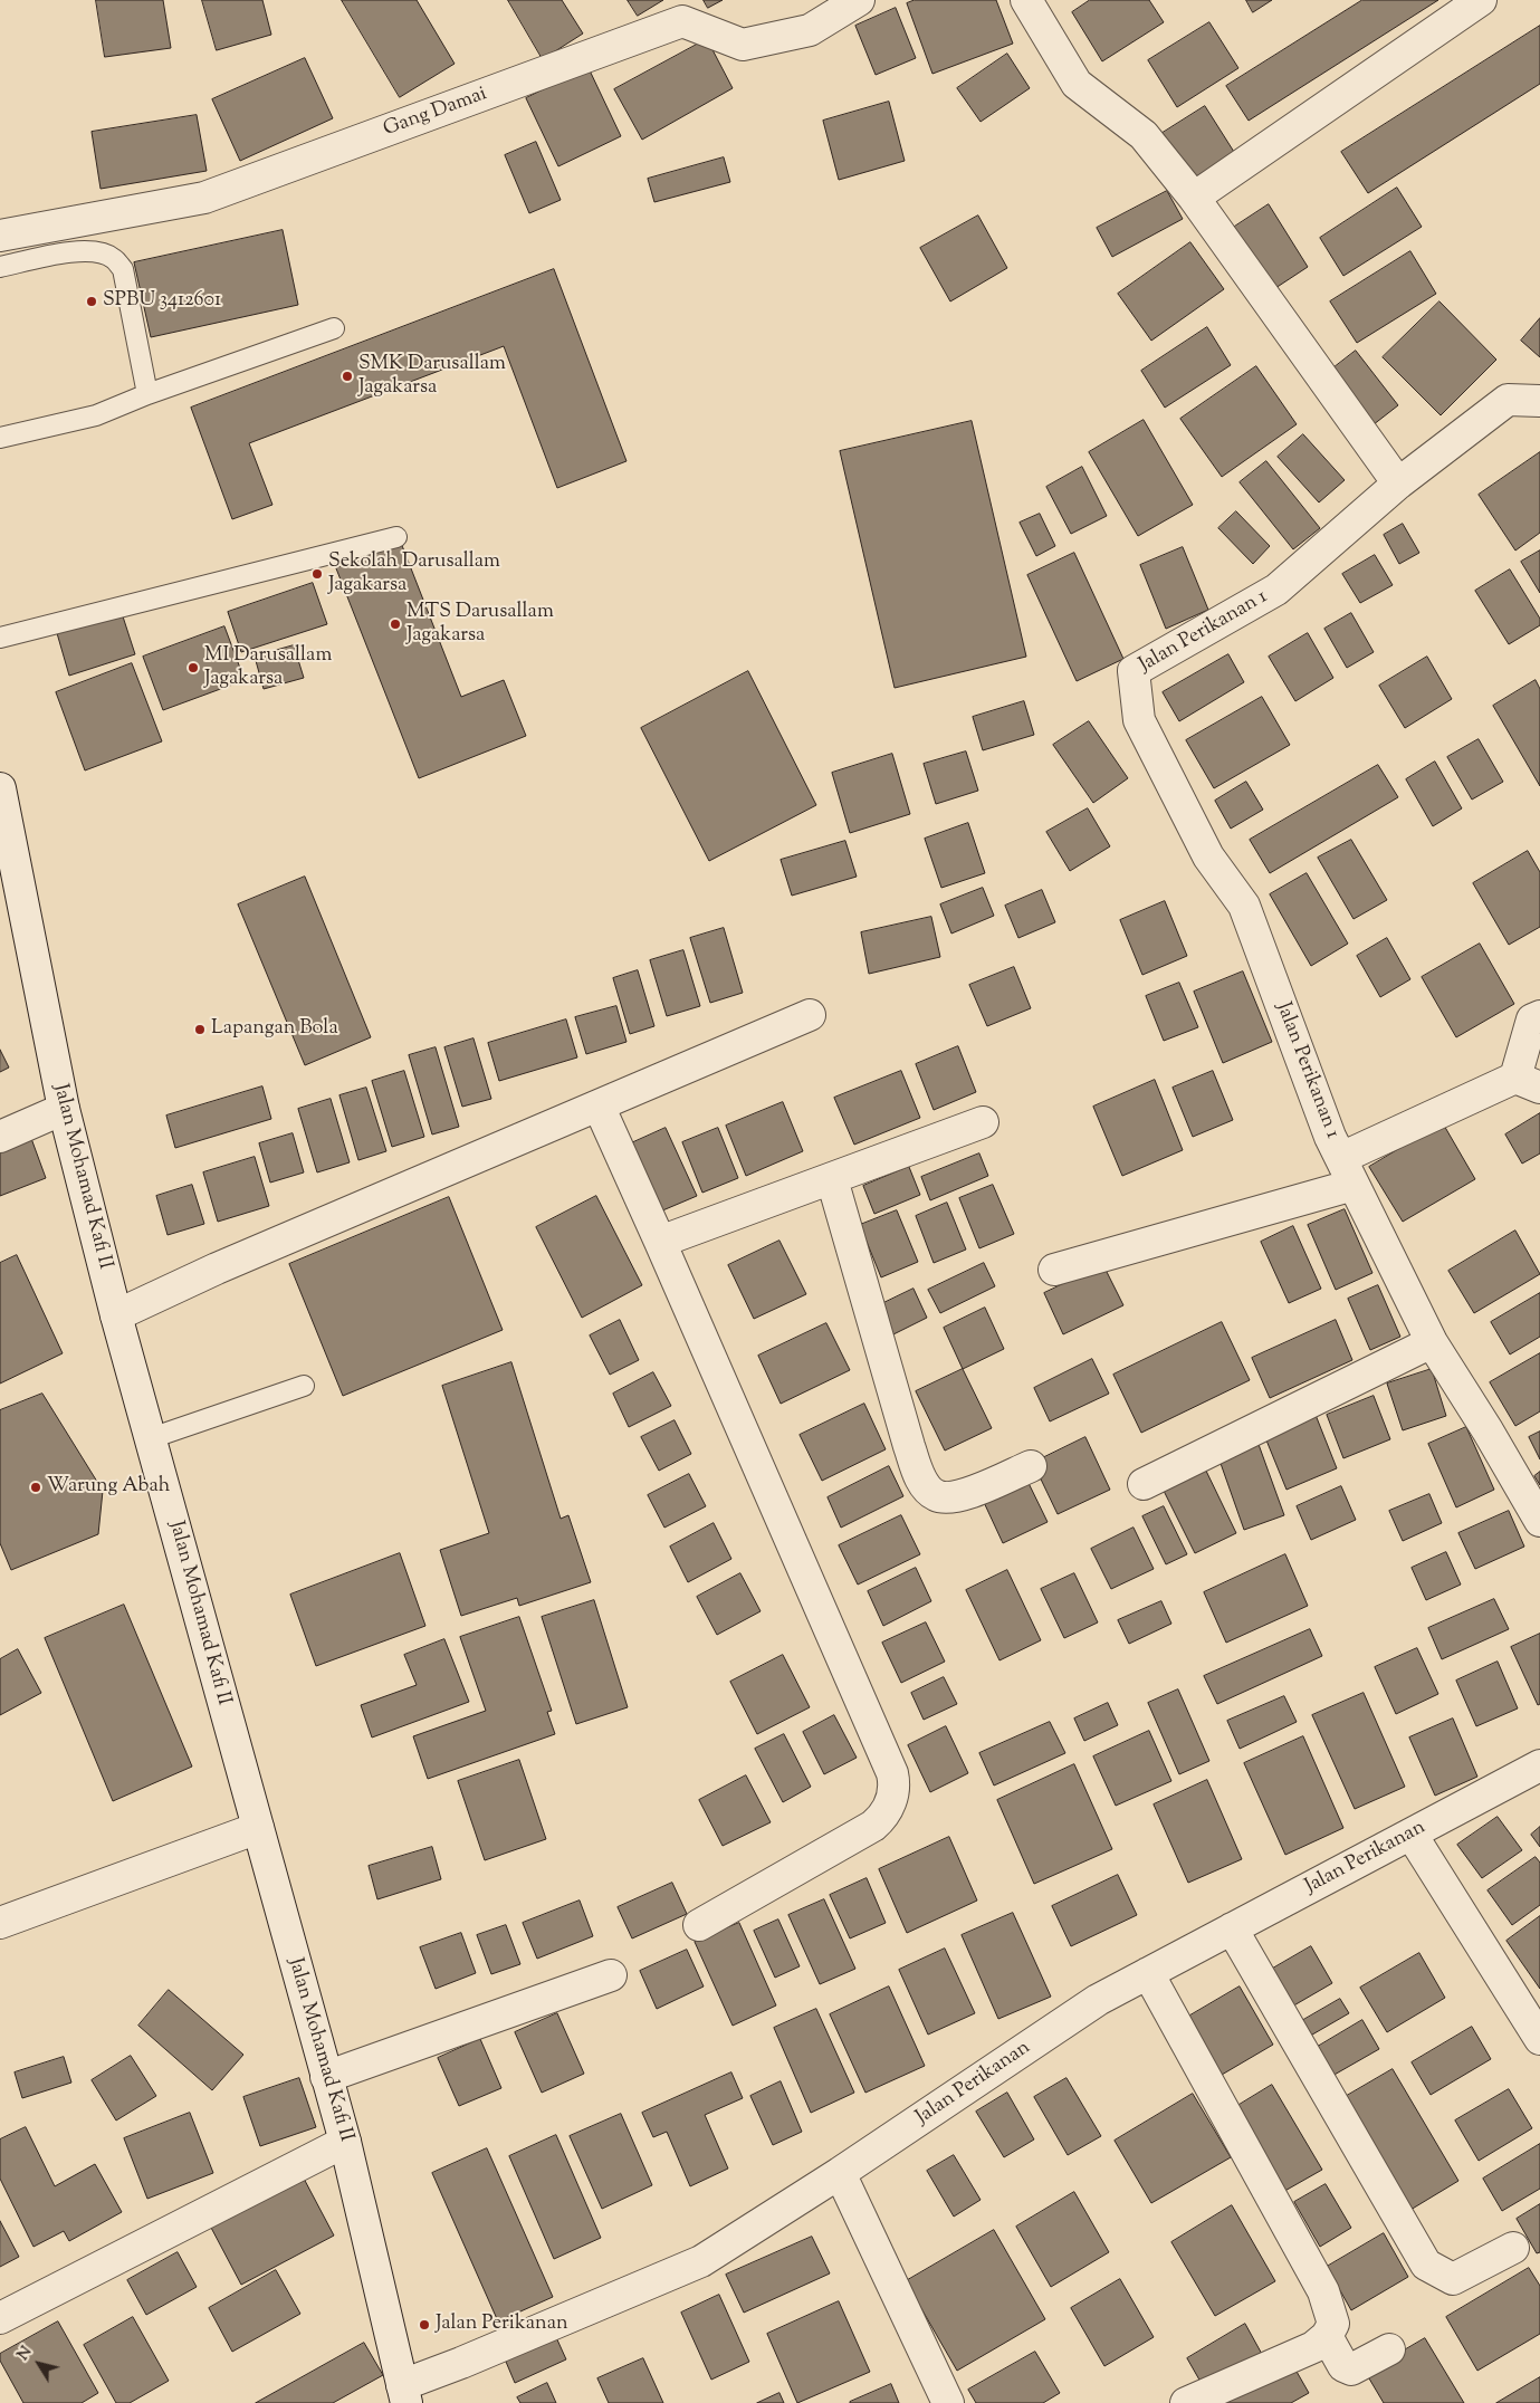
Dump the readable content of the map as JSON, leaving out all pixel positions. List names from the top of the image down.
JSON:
{
  "streets": {
    "street": [
      "Gang Damai",
      "Jalan Perikanan 1",
      "Jalan Mohamad Kafi II",
      "Jalan Perikanan"
    ]
  },
  "crossings": [
    ["Jalan Mohamad Kafi II", "Jalan Perikanan"]
  ],
  "places": [
    "SPBU 3412601",
    "SMK Darusallam Jagakarsa",
    "Sekolah Darusallam Jagakarsa",
    "MTS Darusallam Jagakarsa",
    "MI Darusallam Jagakarsa",
    "Lapangan Bola",
    "Warung Abah",
    "Jalan Perikanan"
  ],
  "north": "top left"
}
